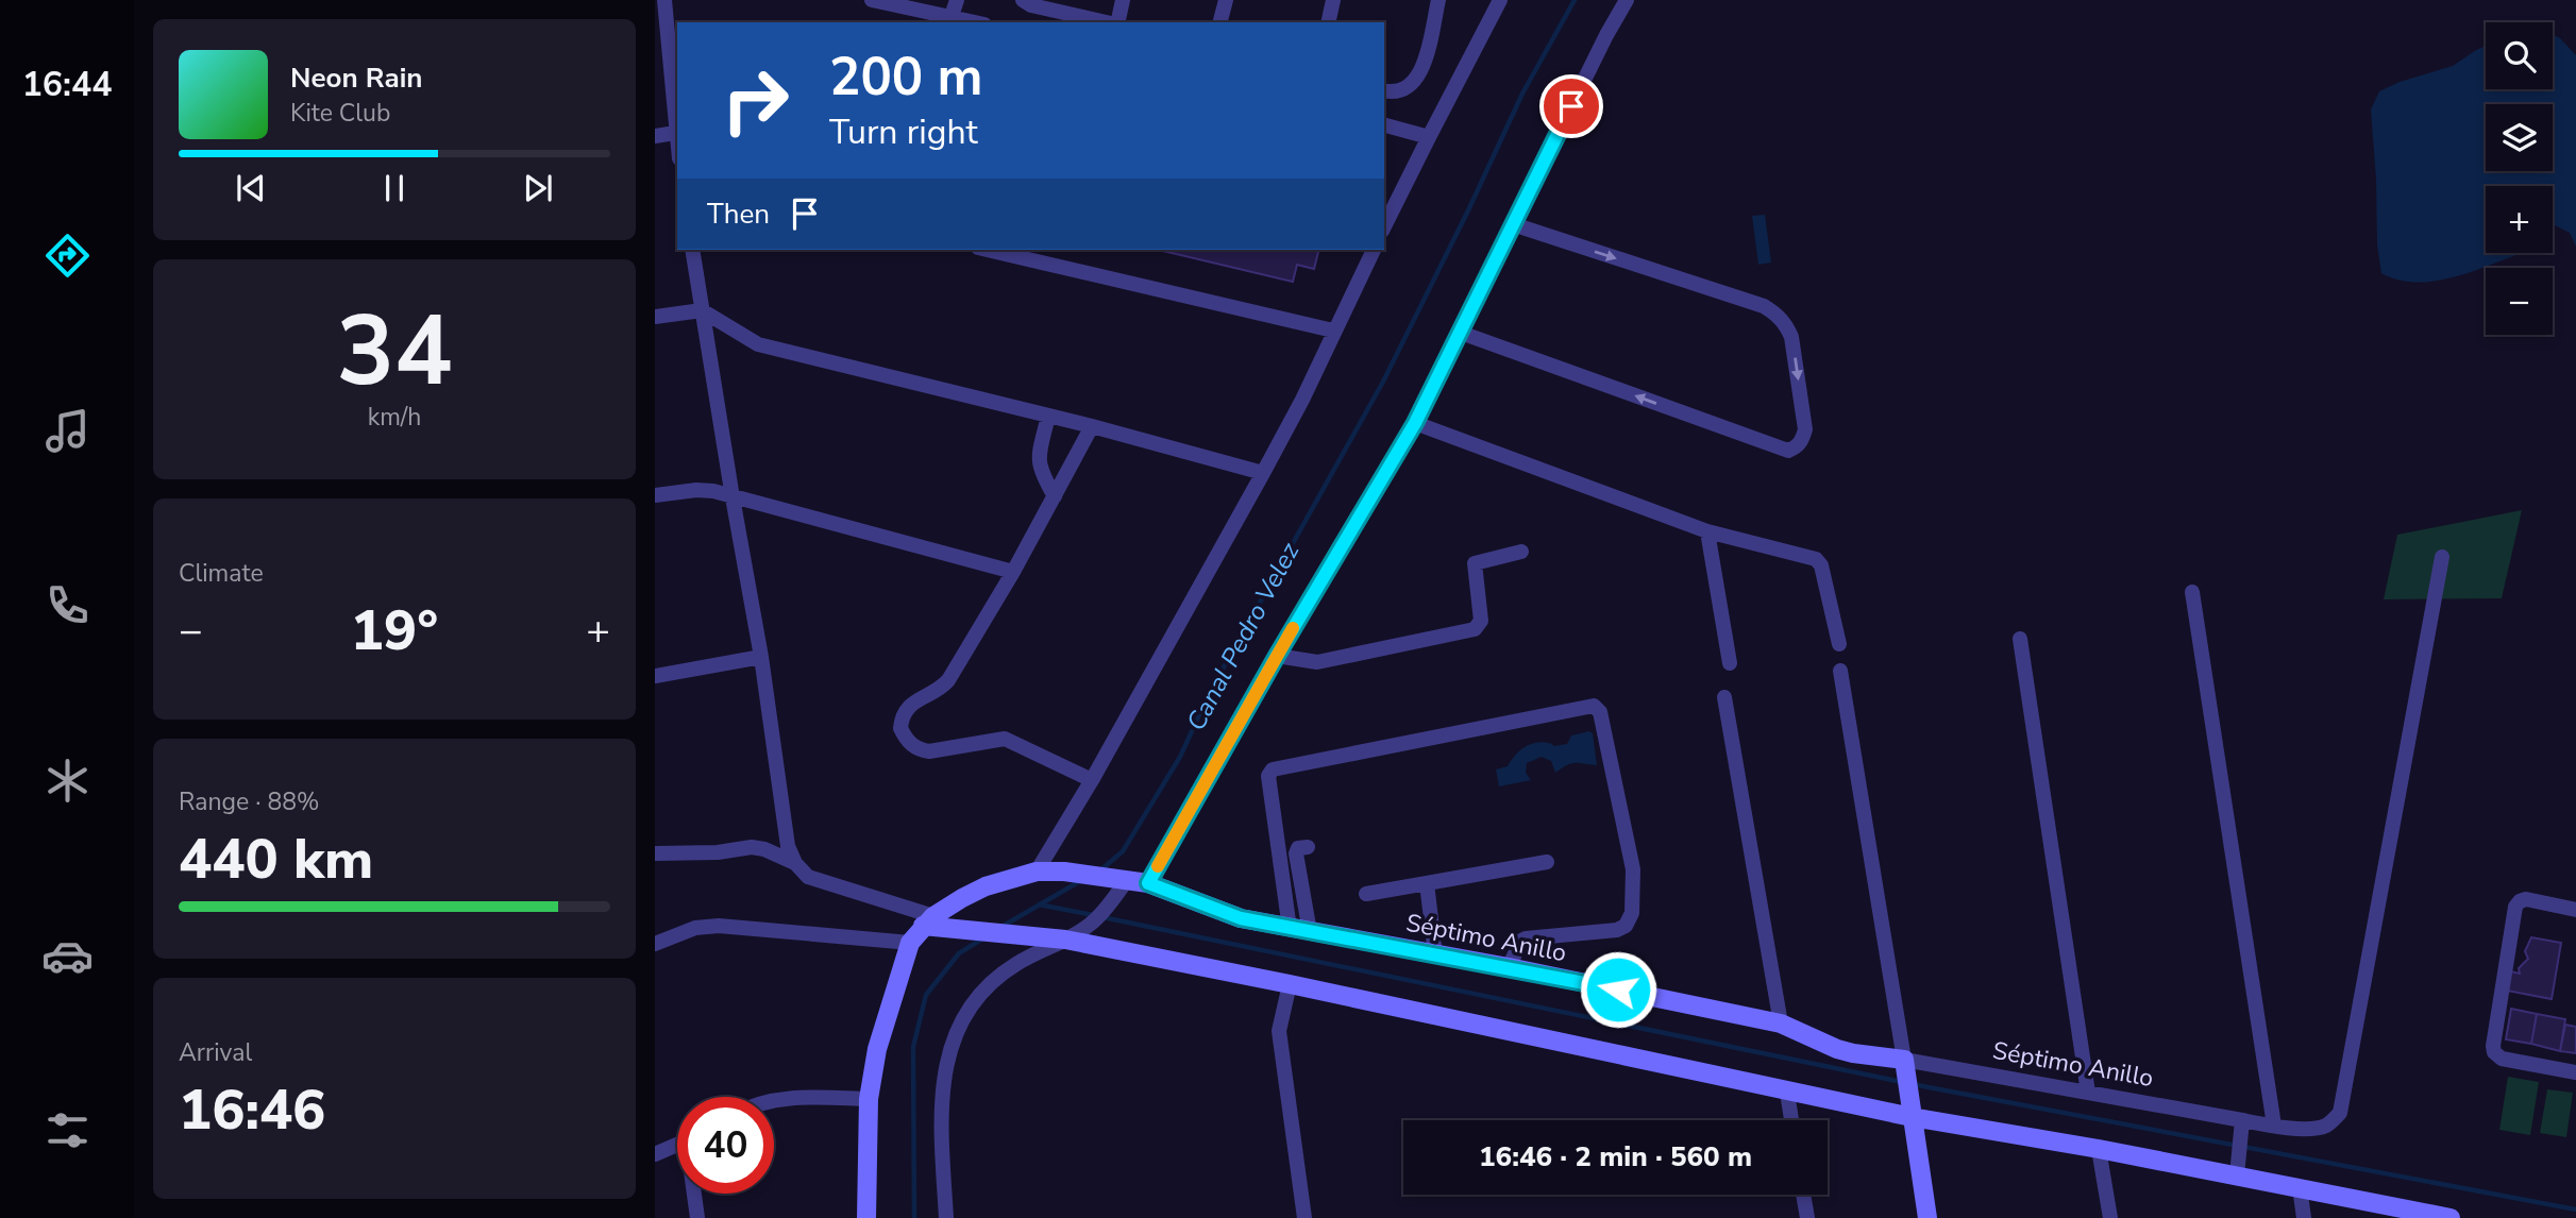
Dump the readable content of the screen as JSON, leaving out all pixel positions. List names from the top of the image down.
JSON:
{
  "streets": {
    "street": ["Séptimo Anillo"]
  },
  "water": ["Canal Pedro Velez"],
  "page": {
    "tabs": "16:44",
    "map_buttons": ["+", "−"],
    "turn": ["200 m", "Turn right"],
    "song": ["Neon Rain", "Kite Club"],
    "then": "Then",
    "tile": [
      ["34", "km/h"],
      "Climate",
      ["Range · 88%", "440 km"],
      ["Arrival", "16:46"]
    ],
    "heat": ["−", "19°", "+"],
    "limit": "40",
    "trip": "16:46 · 2 min · 560 m"
  }
}
